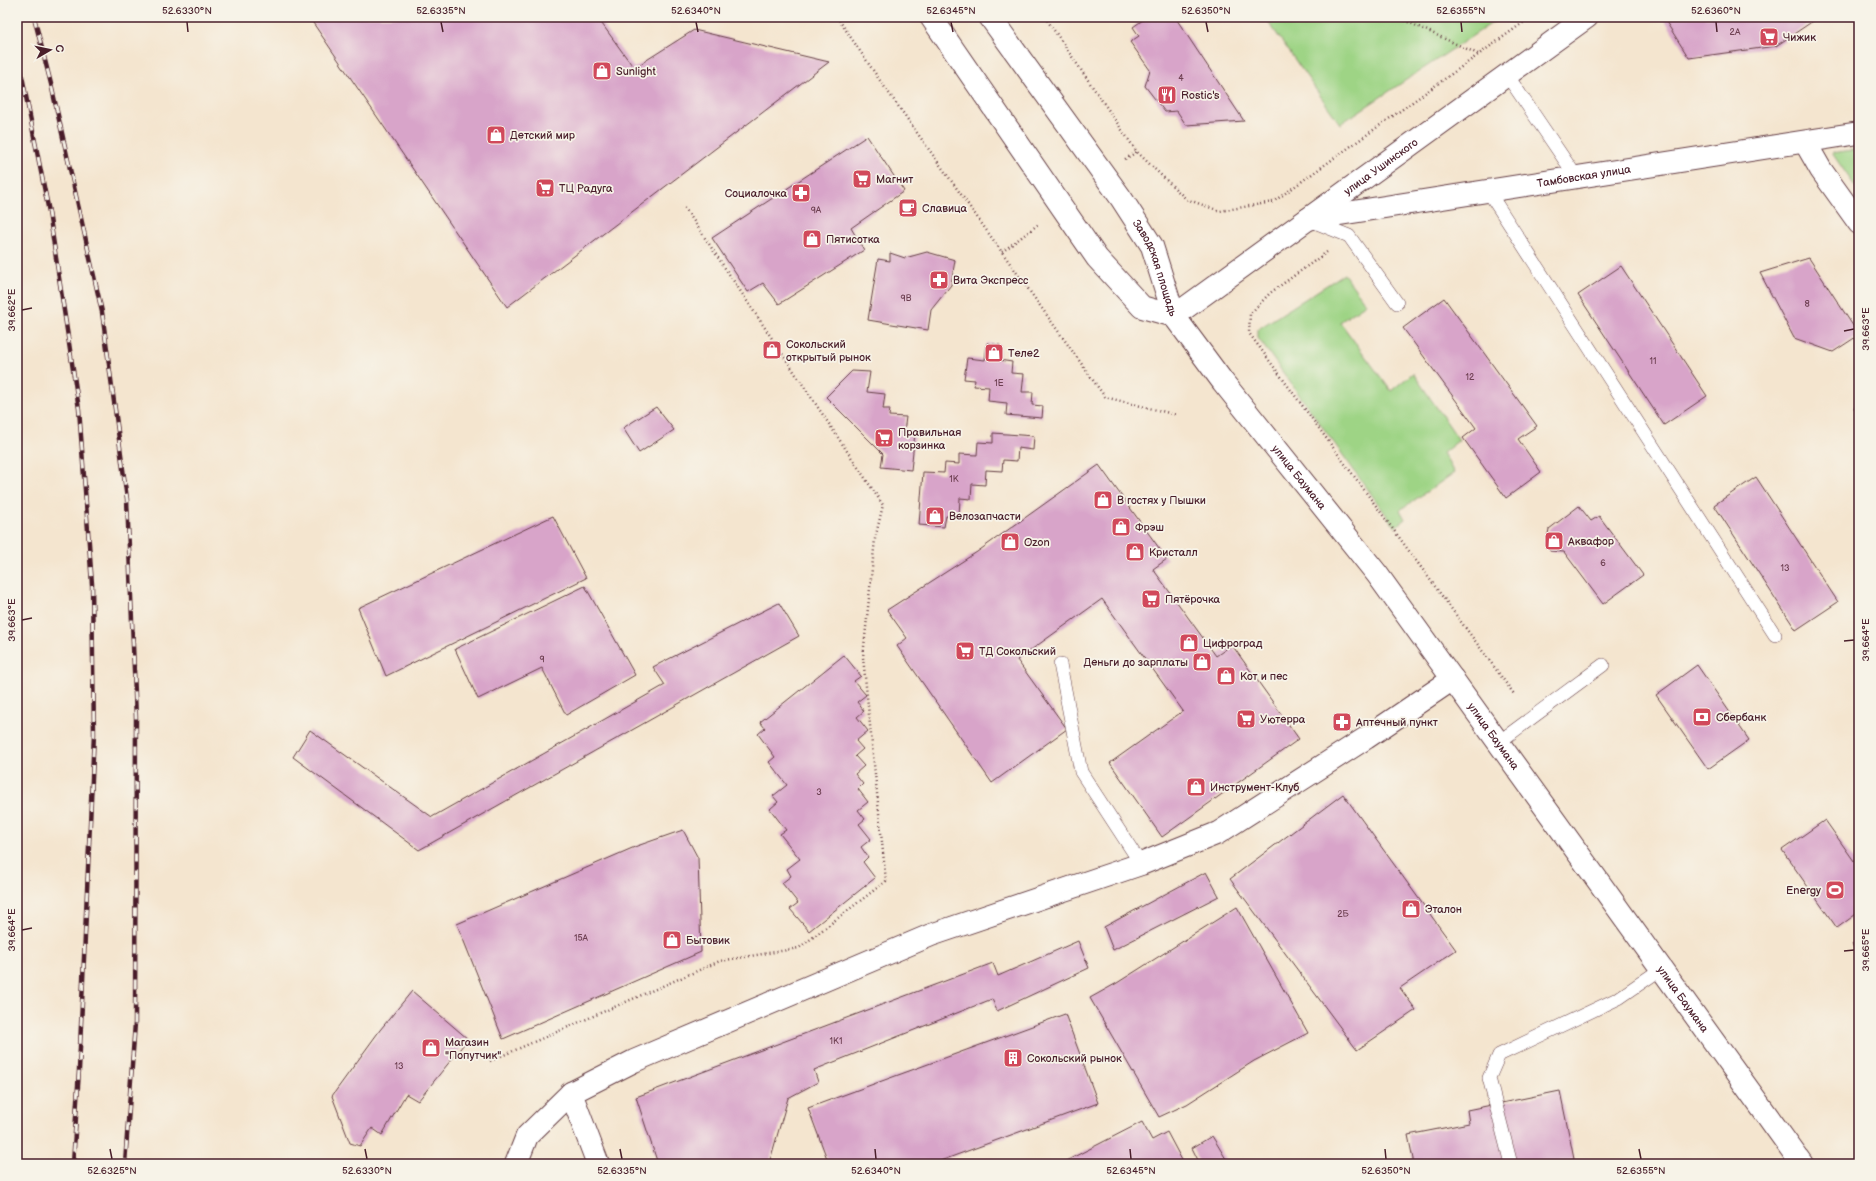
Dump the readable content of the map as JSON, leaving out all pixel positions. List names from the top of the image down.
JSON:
{
  "streets": {
    "street": [
      "улица Ушинского",
      "Тамбовская улица",
      "Заводская площадь",
      "улица Баумана"
    ]
  },
  "crossings": [
    ["улица Ушинского", "Тамбовская улица"],
    ["улица Ушинского", "Заводская площадь"],
    ["улица Ушинского", "улица Баумана"],
    ["Заводская площадь", "улица Баумана"]
  ],
  "places": {
    "supermarket": [
      "Чижик",
      "Магнит",
      "ТЦ Радуга",
      "Правильная корзинка",
      "Пятёрочка",
      "ТД Сокольский",
      "Уютерра"
    ],
    "shop": [
      "Sunlight",
      "Детский мир",
      "Пятисотка",
      "Сокольский открытый рынок",
      "Теле2",
      "В гостях у Пышки",
      "Велозапчасти",
      "Фрэш",
      "Аквафор",
      "Ozon",
      "Кристалл",
      "Цифроград",
      "Деньги до зарплаты",
      "Кот и пес",
      "Инструмент-Клуб",
      "Эталон",
      "Бытовик",
      "Магазин \"Попутчик\""
    ],
    "restaurant": ["Rostic's"],
    "pharmacy": ["Социалочка", "Вита Экспресс", "Аптечный пункт"],
    "cafe": ["Славица"],
    "bank": ["Сбербанк"],
    "sports": ["Energy"],
    "building": ["Сокольский рынок"]
  },
  "house_numbers": [
    "2А",
    "4",
    "9А",
    "9В",
    "8",
    "11",
    "12",
    "1Е",
    "1К",
    "6",
    "13",
    "9",
    "3",
    "2Б",
    "15А",
    "1К1",
    "13"
  ],
  "north": "right",
  "coordinates": [
    "52.6330°N",
    "52.6335°N",
    "52.6340°N",
    "52.6345°N",
    "52.6350°N",
    "52.6355°N",
    "52.6360°N",
    "39.662°E",
    "39.663°E",
    "39.664°E",
    "39.665°E",
    "52.6325°N"
  ]
}
